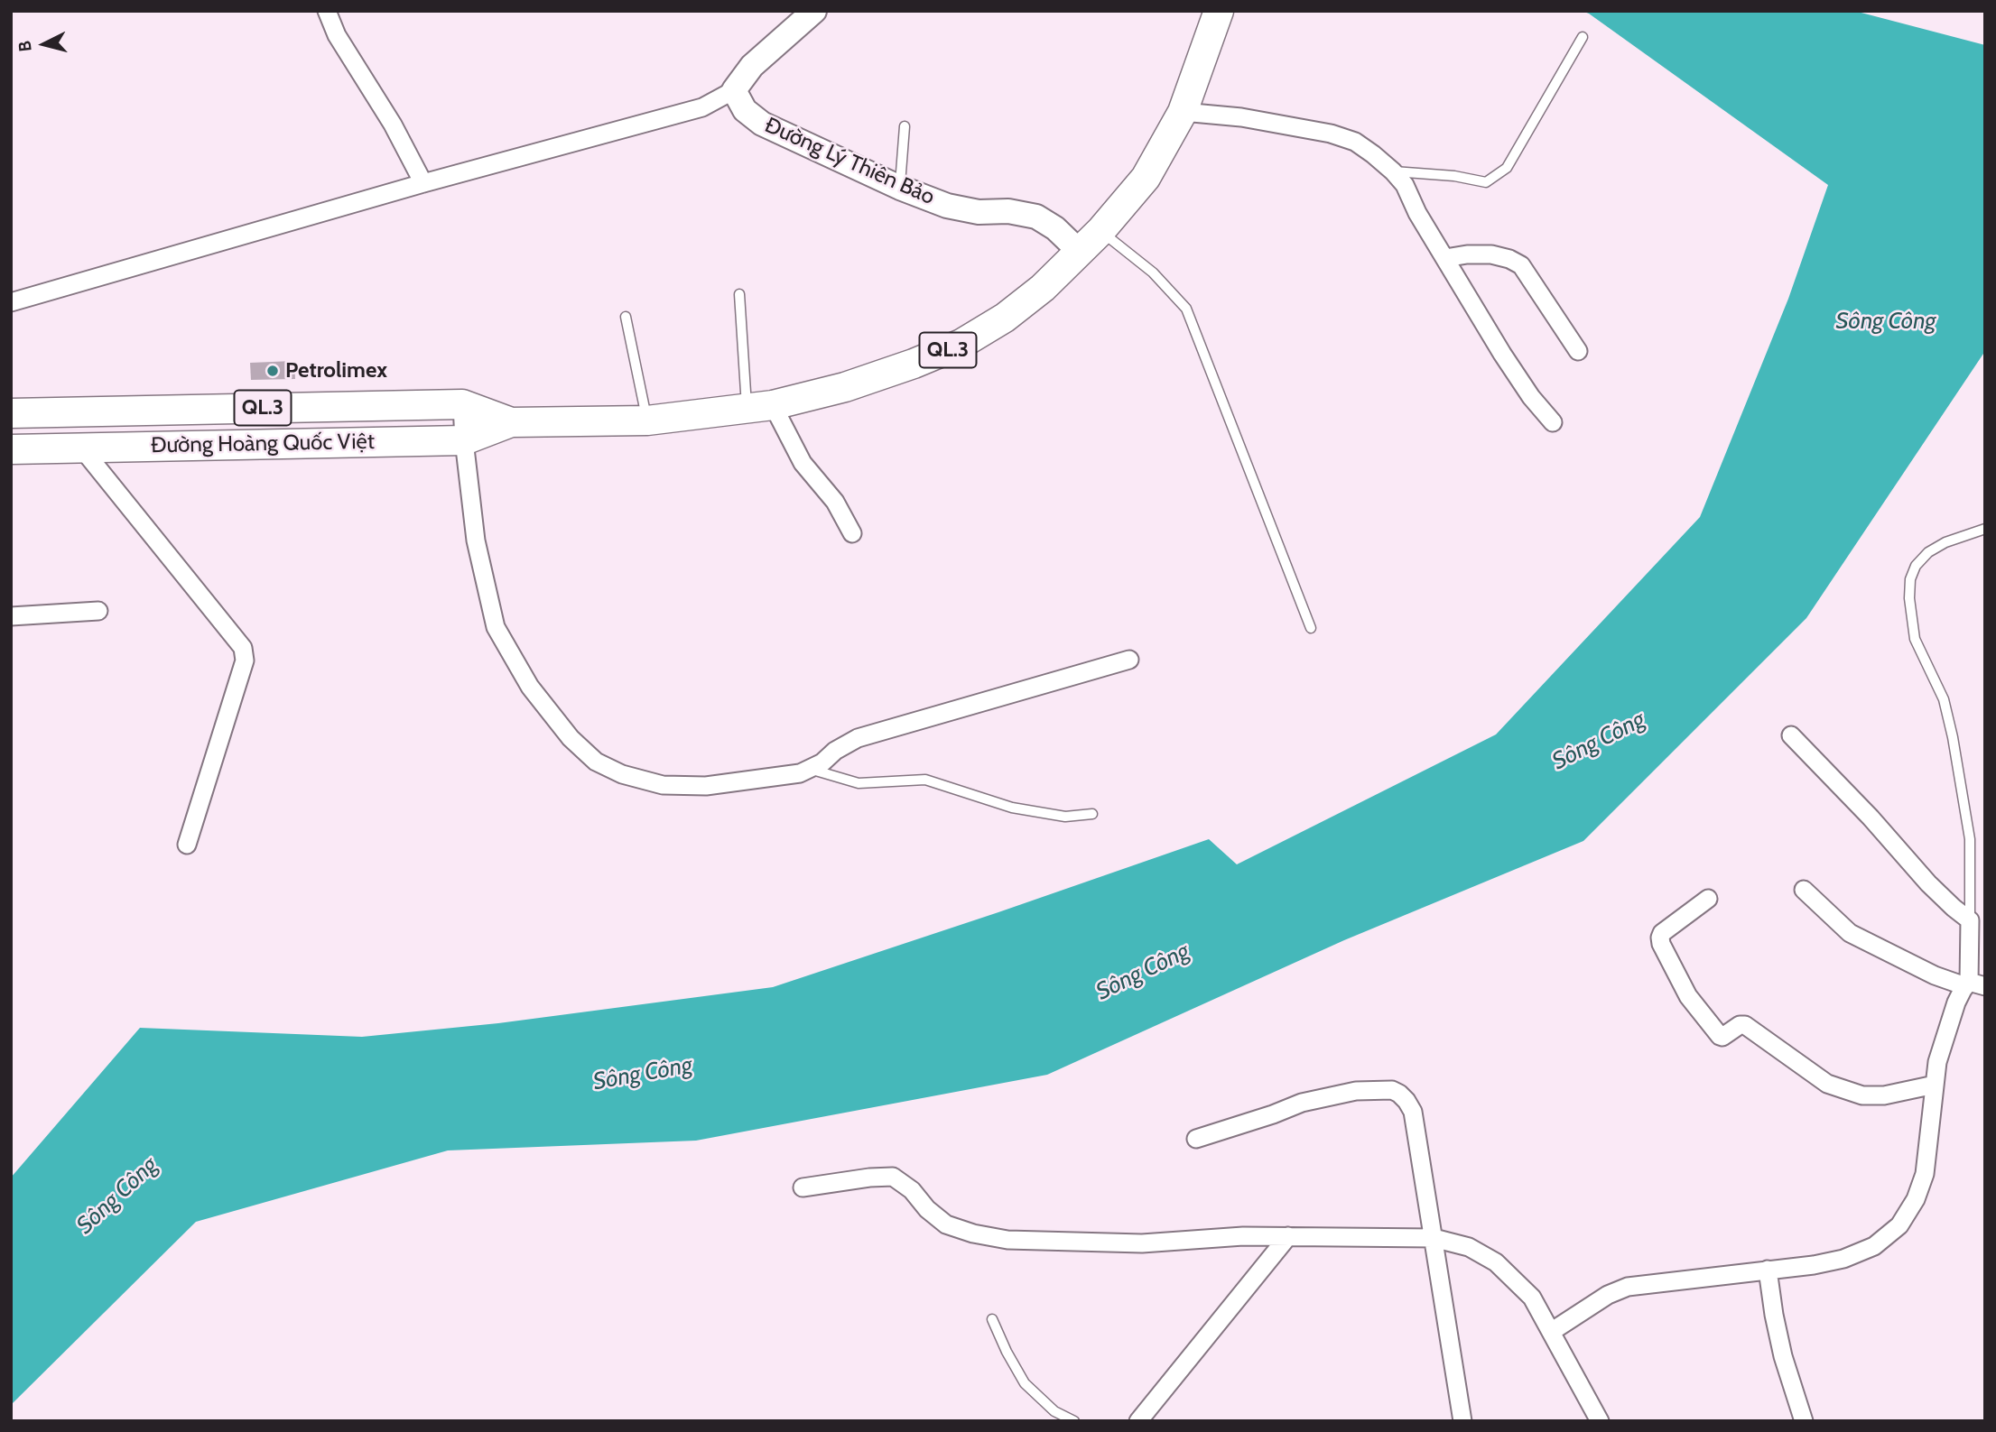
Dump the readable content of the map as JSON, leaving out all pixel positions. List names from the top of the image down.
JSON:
{
  "streets": {
    "highway": ["QL.3", "Đường Hoàng Quốc Việt"],
    "main road": ["Đường Lý Thiên Bảo"]
  },
  "crossings": [
    ["Đường Lý Thiên Bảo", "Đường Hoàng Quốc Việt"]
  ],
  "water": ["Sông Công"],
  "places": ["Petrolimex"],
  "north": "left"
}
